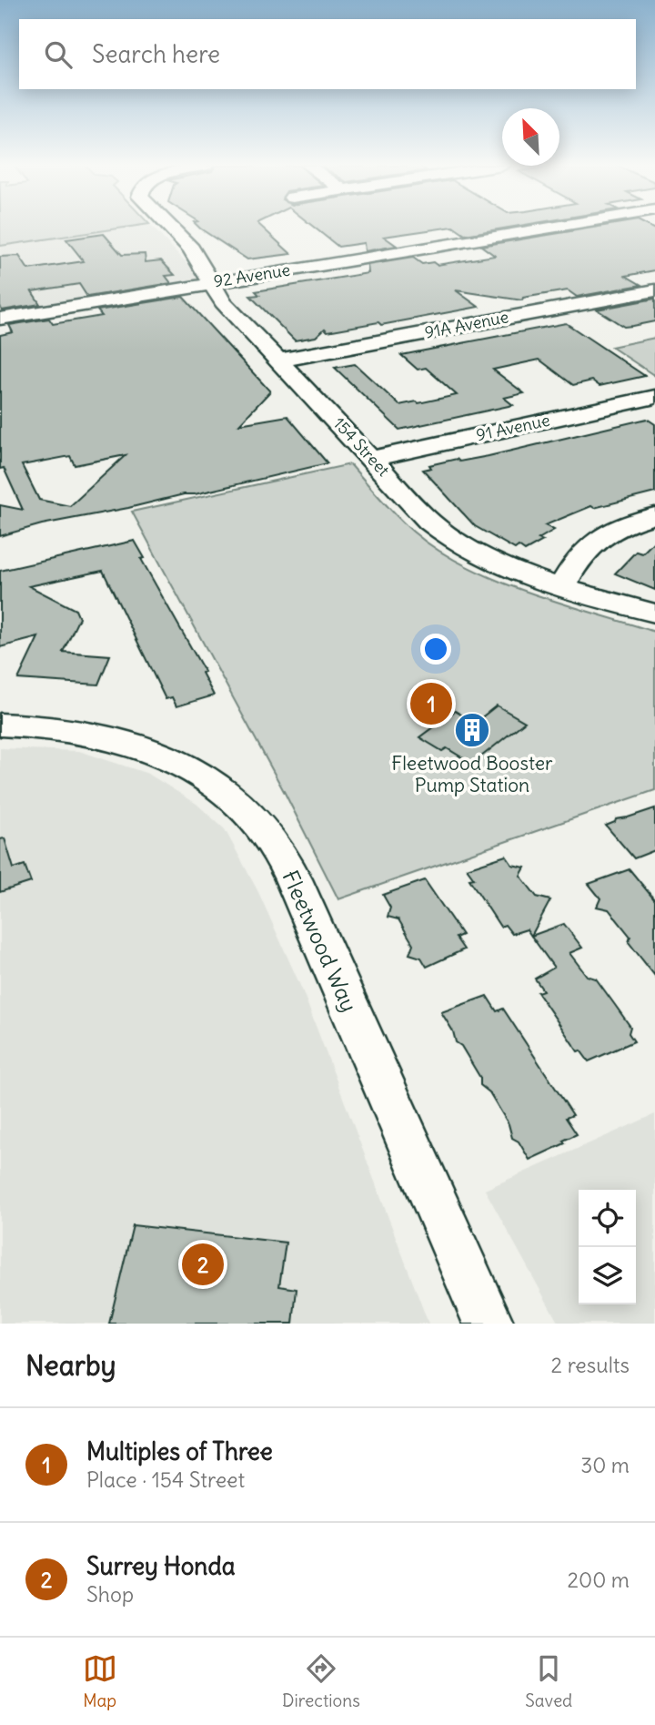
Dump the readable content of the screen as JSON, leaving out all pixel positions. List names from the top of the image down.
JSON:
{
  "streets": {
    "street": [
      "92 Avenue",
      "91A Avenue",
      "91 Avenue",
      "154 Street",
      "Fleetwood Way"
    ]
  },
  "crossings": [
    ["92 Avenue", "154 Street"],
    ["91A Avenue", "154 Street"],
    ["91 Avenue", "154 Street"]
  ],
  "places": {
    "building": ["Fleetwood Booster Pump Station"]
  },
  "north": "top left",
  "page": {
    "search": "Search here",
    "pins": ["1", "2"],
    "heading": ["Nearby", "2 results"],
    "list": [
      {
        "mark": "1",
        "name": "Multiples of Three",
        "note": "Place · 154 Street",
        "value": "30 m"
      },
      {
        "mark": "2",
        "name": "Surrey Honda",
        "note": "Shop",
        "value": "200 m"
      }
    ],
    "nav": ["Map", "Directions", "Saved"]
  }
}
